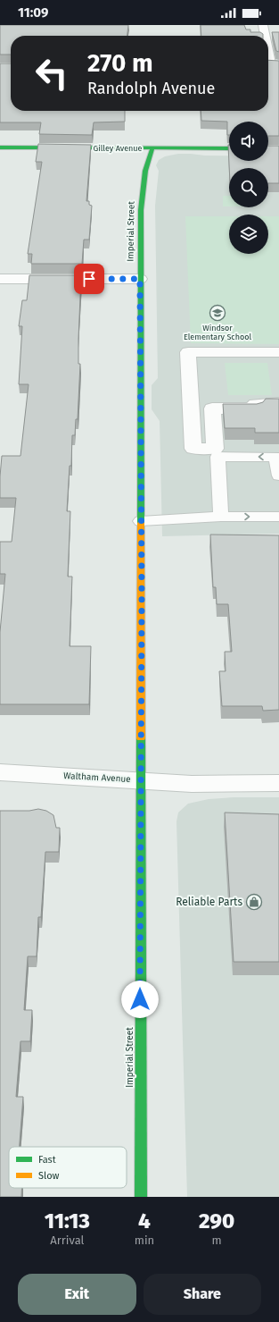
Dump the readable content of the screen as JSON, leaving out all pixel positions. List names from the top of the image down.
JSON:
{
  "streets": {
    "street": ["Gilley Avenue", "Imperial Street", "Waltham Avenue"]
  },
  "crossings": [
    ["Gilley Avenue", "Imperial Street"],
    ["Imperial Street", "Waltham Avenue"]
  ],
  "places": {
    "school or university": ["Windsor Elementary School"],
    "shop": ["Reliable Parts"]
  },
  "legend": ["Fast", "Slow"],
  "page": {
    "status": "11:09",
    "turn": ["270 m", "Randolph Avenue"],
    "eta": [
      "11:13",
      "Arrival",
      "4",
      "min",
      "290",
      "m"
    ],
    "buttons": ["Exit", "Share"]
  }
}
